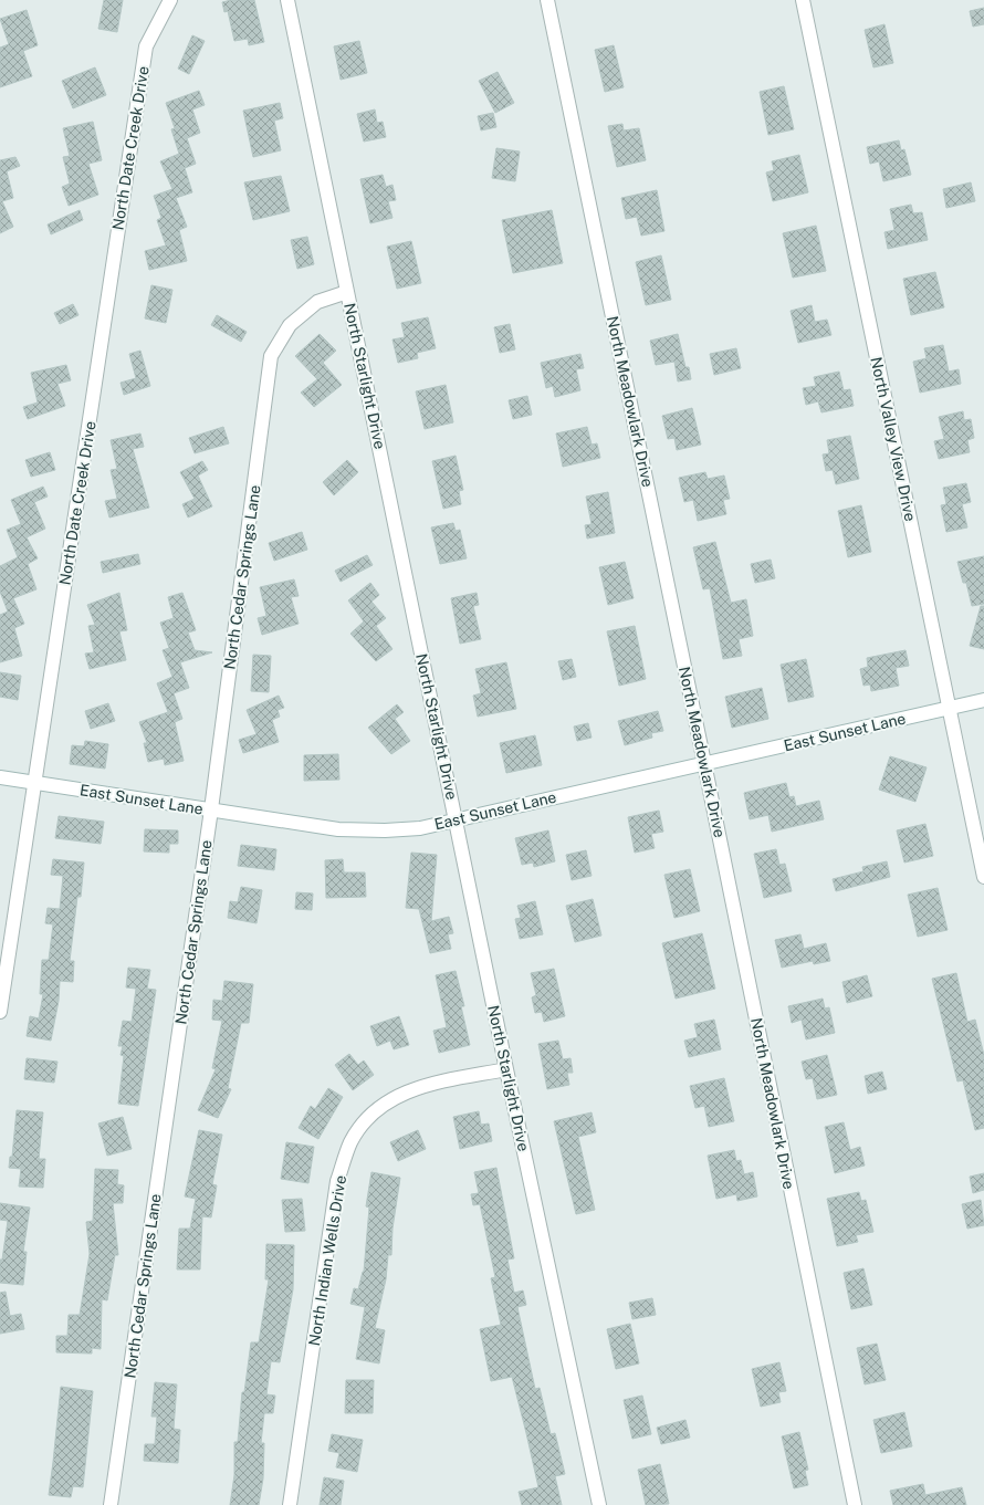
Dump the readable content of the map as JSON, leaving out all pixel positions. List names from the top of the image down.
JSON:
{
  "streets": {
    "street": [
      "North Date Creek Drive",
      "North Starlight Drive",
      "North Meadowlark Drive",
      "North Valley View Drive",
      "North Cedar Springs Lane",
      "East Sunset Lane",
      "North Indian Wells Drive"
    ]
  },
  "crossings": [
    ["North Date Creek Drive", "East Sunset Lane"],
    ["North Starlight Drive", "North Cedar Springs Lane"],
    ["North Starlight Drive", "East Sunset Lane"],
    ["North Starlight Drive", "North Indian Wells Drive"],
    ["North Meadowlark Drive", "East Sunset Lane"],
    ["North Valley View Drive", "East Sunset Lane"],
    ["North Cedar Springs Lane", "East Sunset Lane"]
  ]
}
